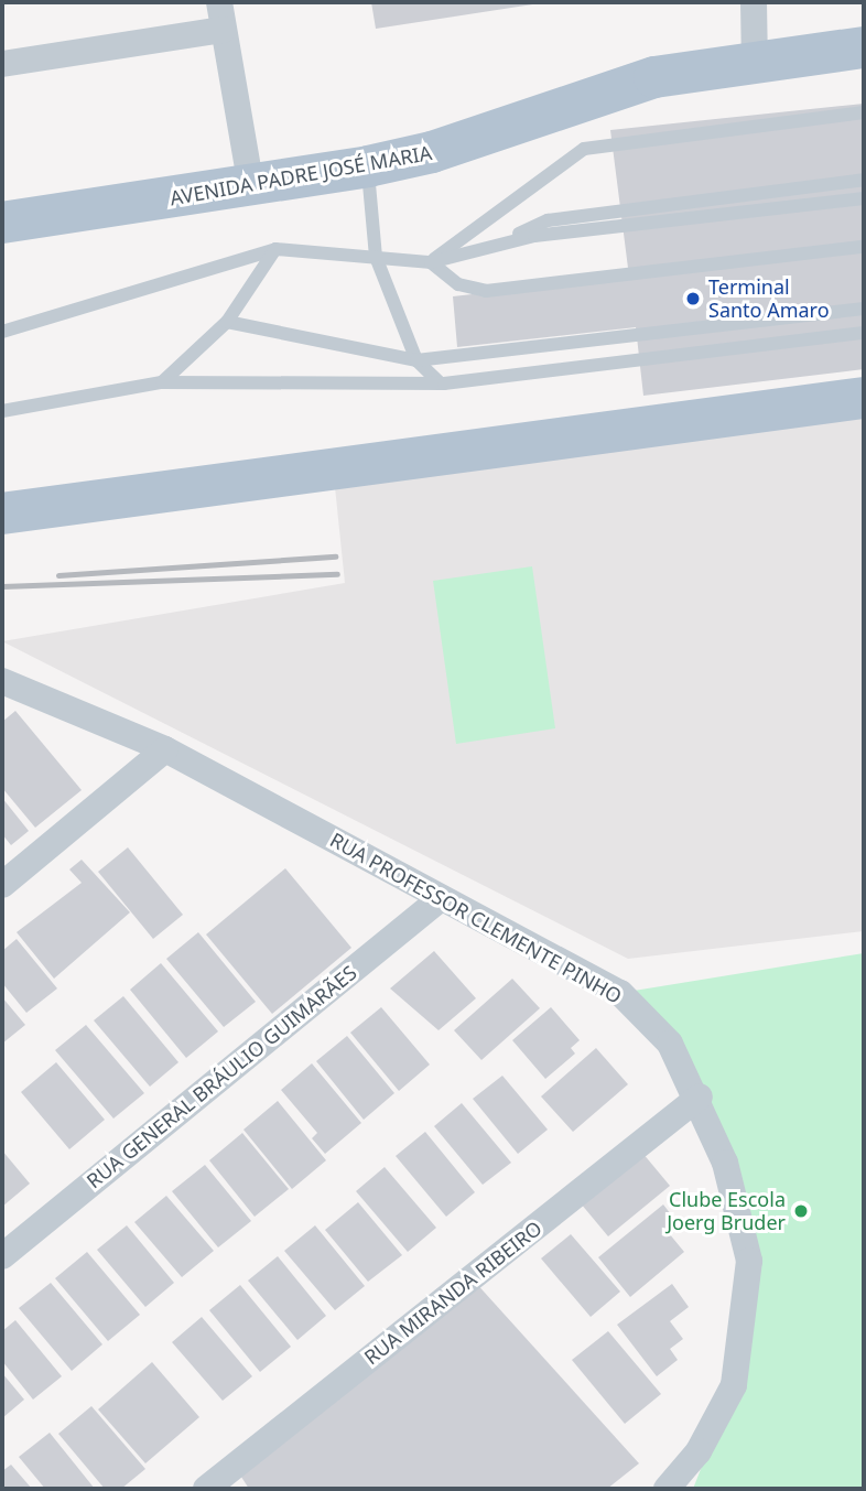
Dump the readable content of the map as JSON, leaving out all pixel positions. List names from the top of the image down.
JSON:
{
  "streets": {
    "main road": ["AVENIDA PADRE JOSÉ MARIA"],
    "street": ["RUA PROFESSOR CLEMENTE PINHO", "RUA GENERAL BRÁULIO GUIMARÃES", "RUA MIRANDA RIBEIRO"]
  },
  "crossings": [
    ["RUA PROFESSOR CLEMENTE PINHO", "RUA GENERAL BRÁULIO GUIMARÃES"],
    ["RUA PROFESSOR CLEMENTE PINHO", "RUA MIRANDA RIBEIRO"]
  ],
  "places": ["Terminal Santo Amaro", "Clube Escola Joerg Bruder"]
}
